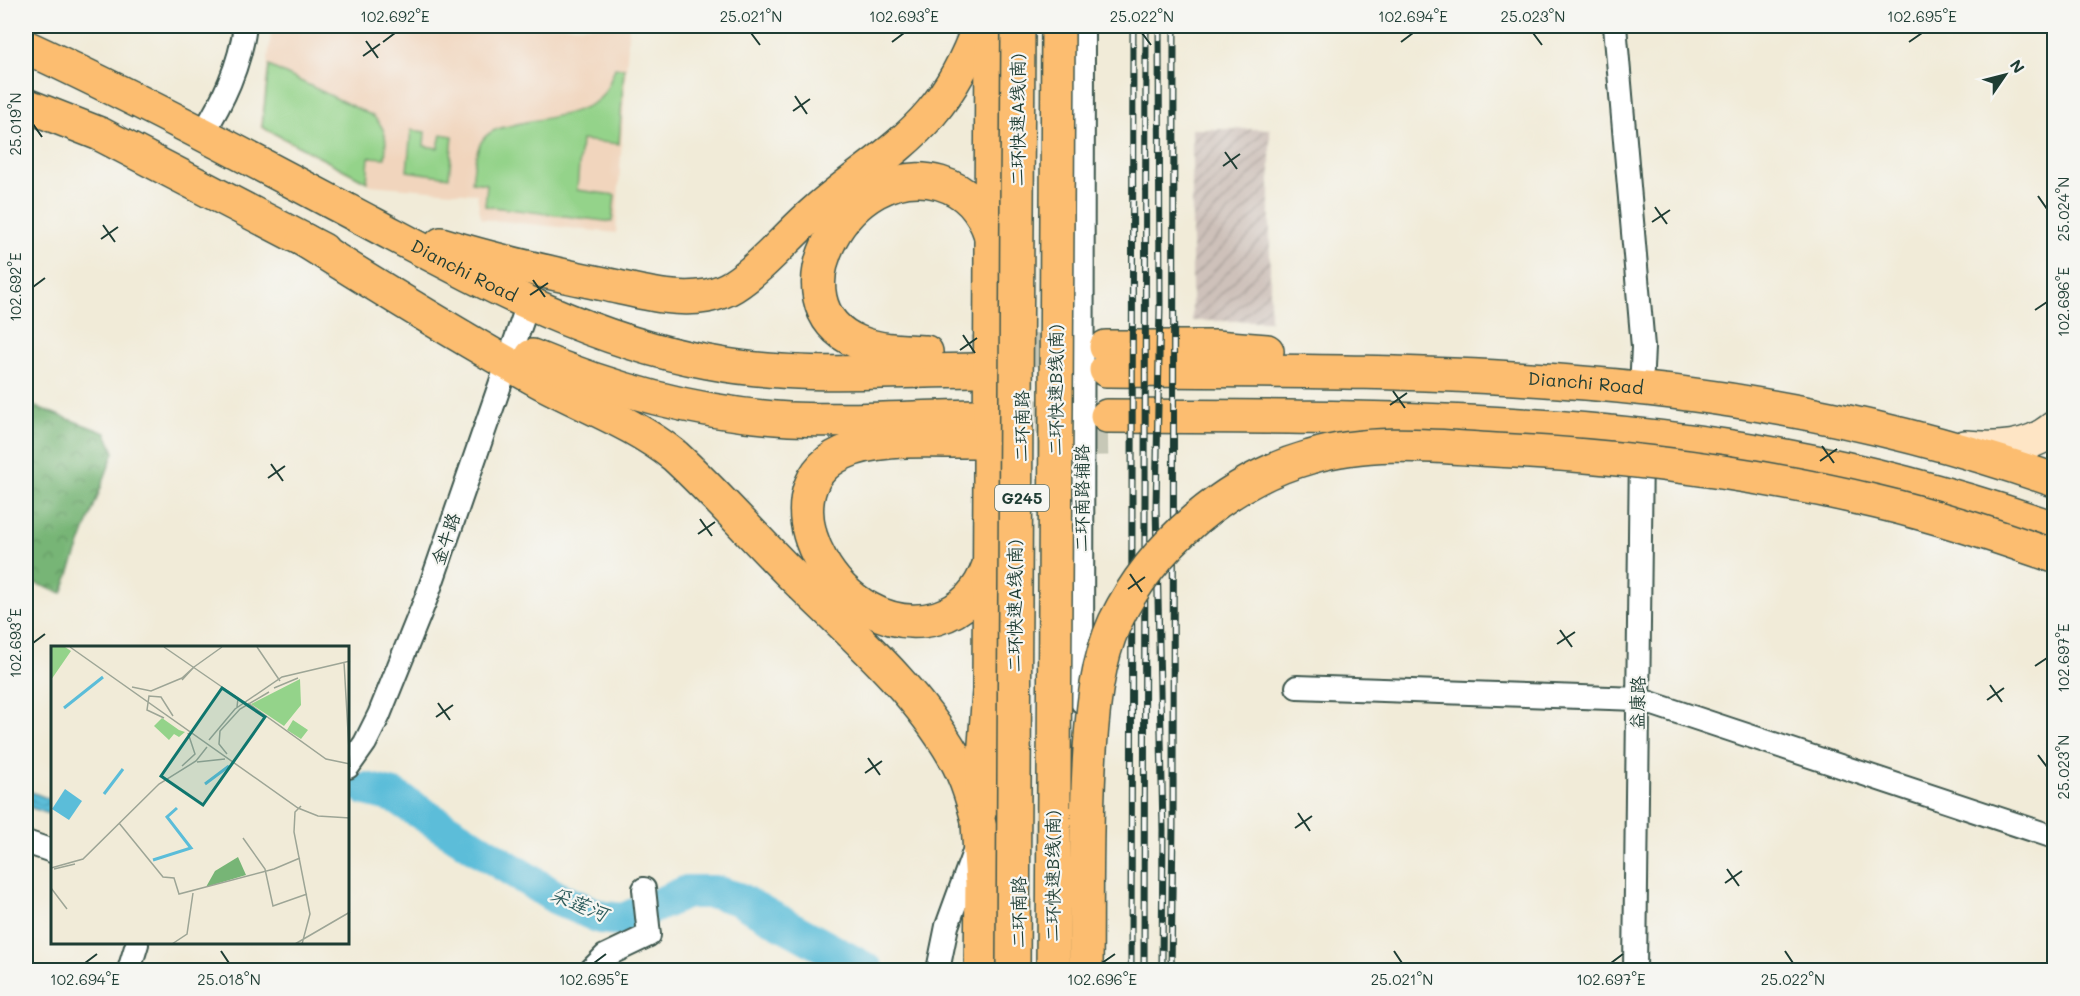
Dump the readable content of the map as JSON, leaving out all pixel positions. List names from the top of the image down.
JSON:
{
  "streets": {
    "main road": [
      "二环快速A线(南)",
      "Dianchi Road",
      "二环快速B线(南)",
      "二环南路",
      "G245"
    ],
    "street": ["二环南路辅路", "金牛路", "益康路"]
  },
  "crossings": [
    ["Dianchi Road", "金牛路"]
  ],
  "water": ["采莲河"],
  "north": "top right",
  "coordinates": [
    "102.692°E",
    "25.021°N",
    "102.693°E",
    "25.022°N",
    "102.694°E",
    "25.023°N",
    "102.695°E",
    "25.019°N",
    "25.024°N",
    "102.696°E",
    "102.697°E",
    "25.018°N"
  ]
}
